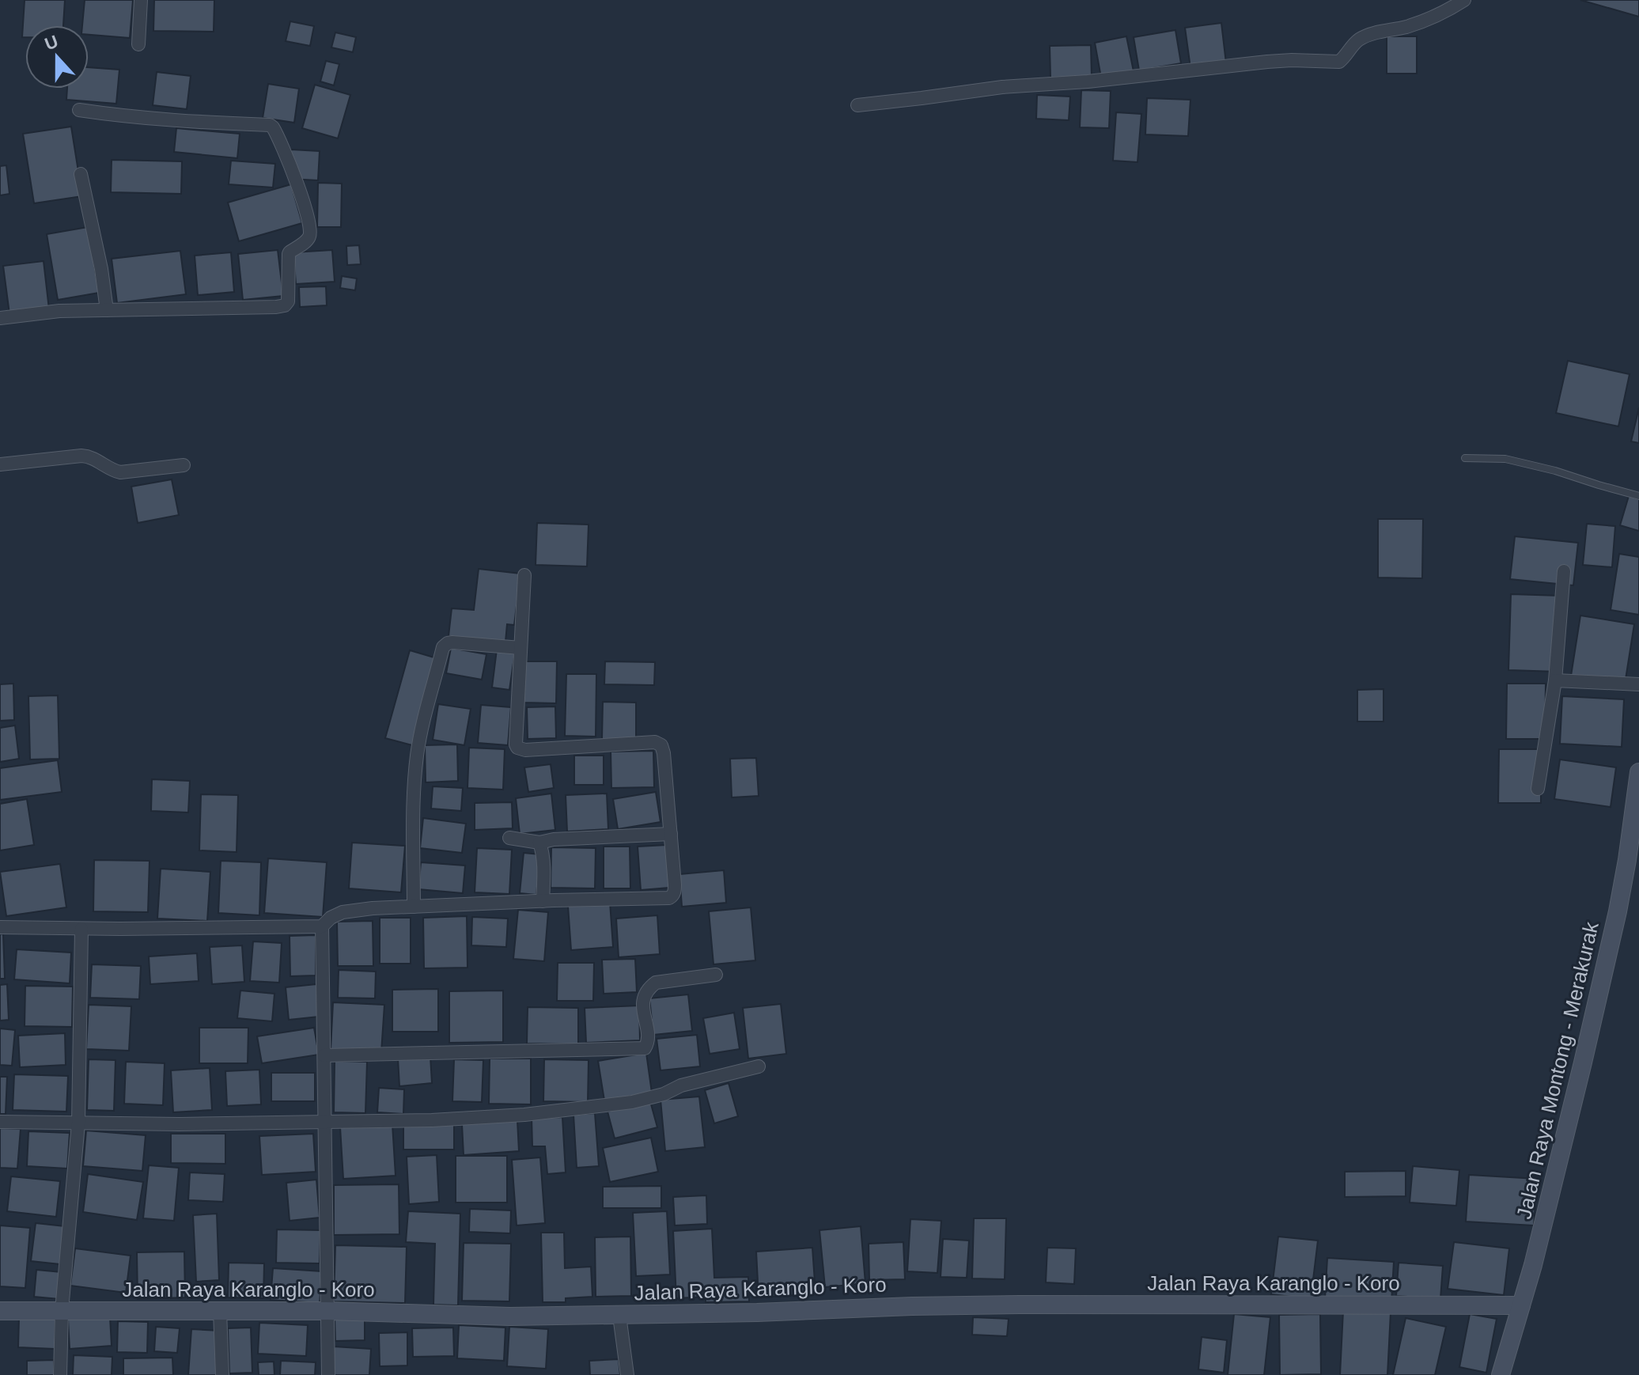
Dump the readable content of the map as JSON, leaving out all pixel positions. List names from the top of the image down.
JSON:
{
  "streets": {
    "street": ["Jalan Raya Montong - Merakurak", "Jalan Raya Karanglo - Koro"]
  },
  "crossings": [
    ["Jalan Raya Montong - Merakurak", "Jalan Raya Karanglo - Koro"]
  ],
  "north": "top"
}
